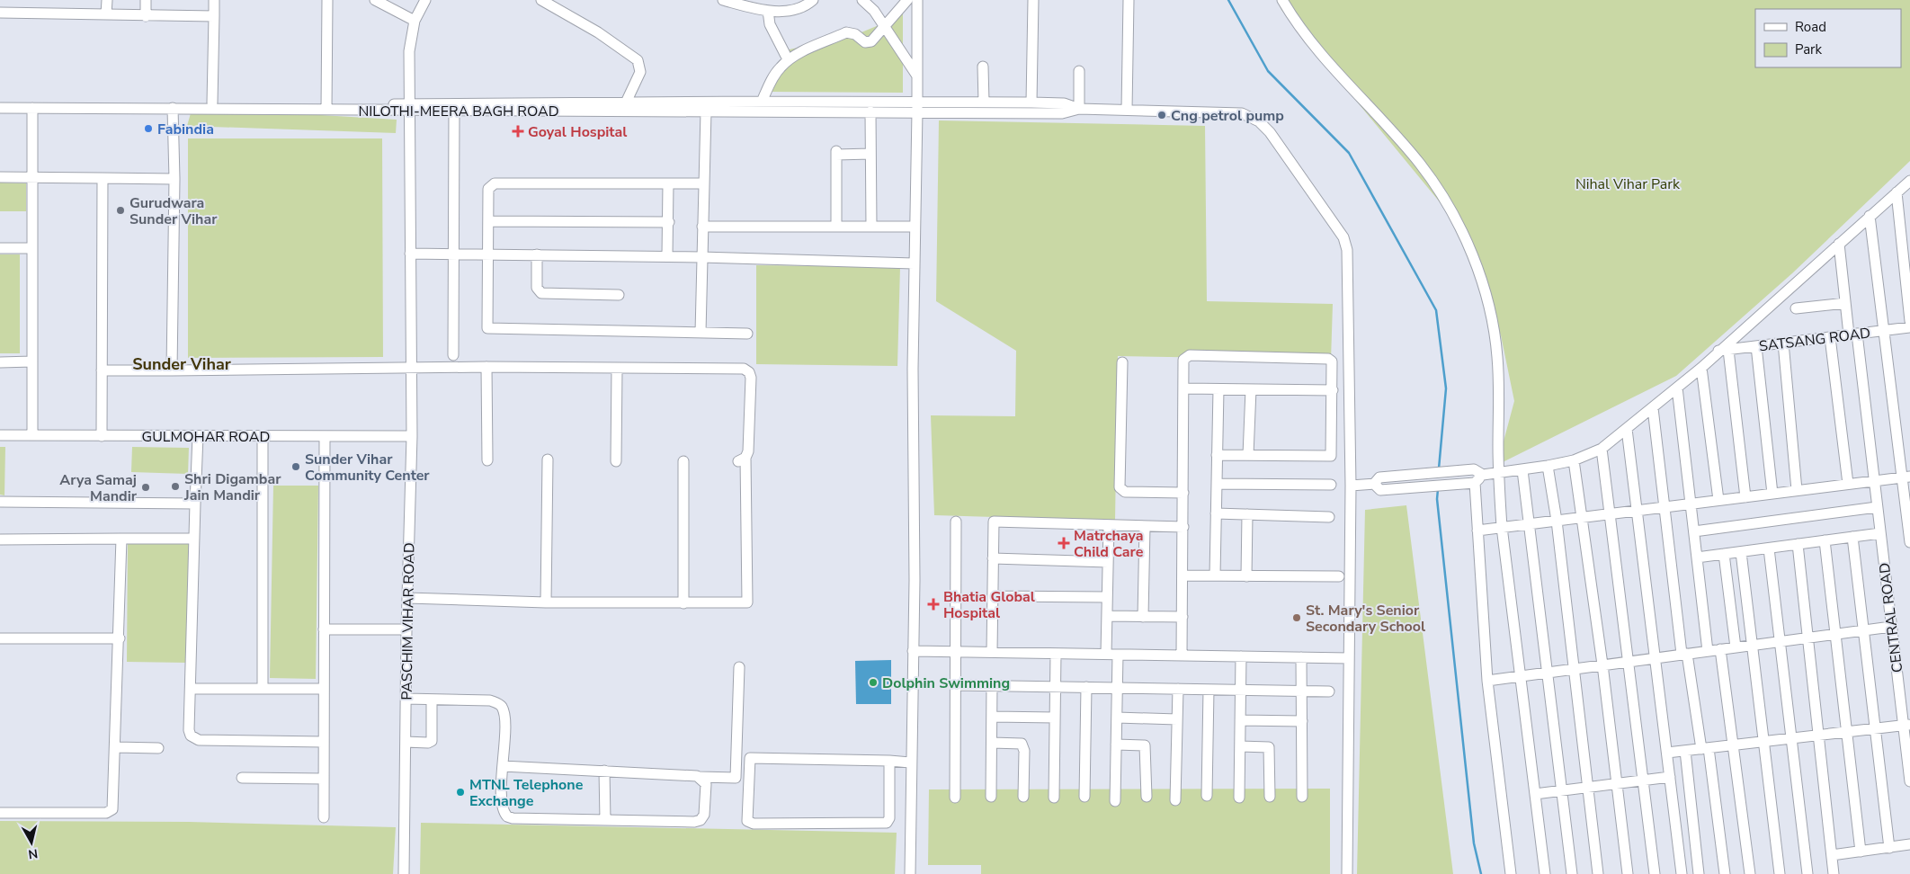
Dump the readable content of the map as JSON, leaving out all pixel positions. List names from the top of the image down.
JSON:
{
  "streets": {
    "street": [
      "NILOTHI-MEERA BAGH ROAD",
      "SATSANG ROAD",
      "GULMOHAR ROAD",
      "CENTRAL ROAD",
      "PASCHIM VIHAR ROAD"
    ]
  },
  "crossings": [
    ["NILOTHI-MEERA BAGH ROAD", "PASCHIM VIHAR ROAD"],
    ["SATSANG ROAD", "CENTRAL ROAD"],
    ["GULMOHAR ROAD", "PASCHIM VIHAR ROAD"]
  ],
  "districts": ["Sunder Vihar"],
  "parks": ["Nihal Vihar Park"],
  "places": {
    "other": [
      "Cng petrol pump",
      "Fabindia",
      "Gurudwara Sunder Vihar",
      "Sunder Vihar Community Center",
      "Shri Digambar Jain Mandir",
      "Arya Samaj Mandir",
      "St. Mary's Senior Secondary School",
      "Dolphin Swimming",
      "MTNL Telephone Exchange"
    ],
    "health": ["Goyal Hospital", "Matrchaya Child Care", "Bhatia Global Hospital"]
  },
  "legend": ["Road", "Park"],
  "north": "bottom"
}
